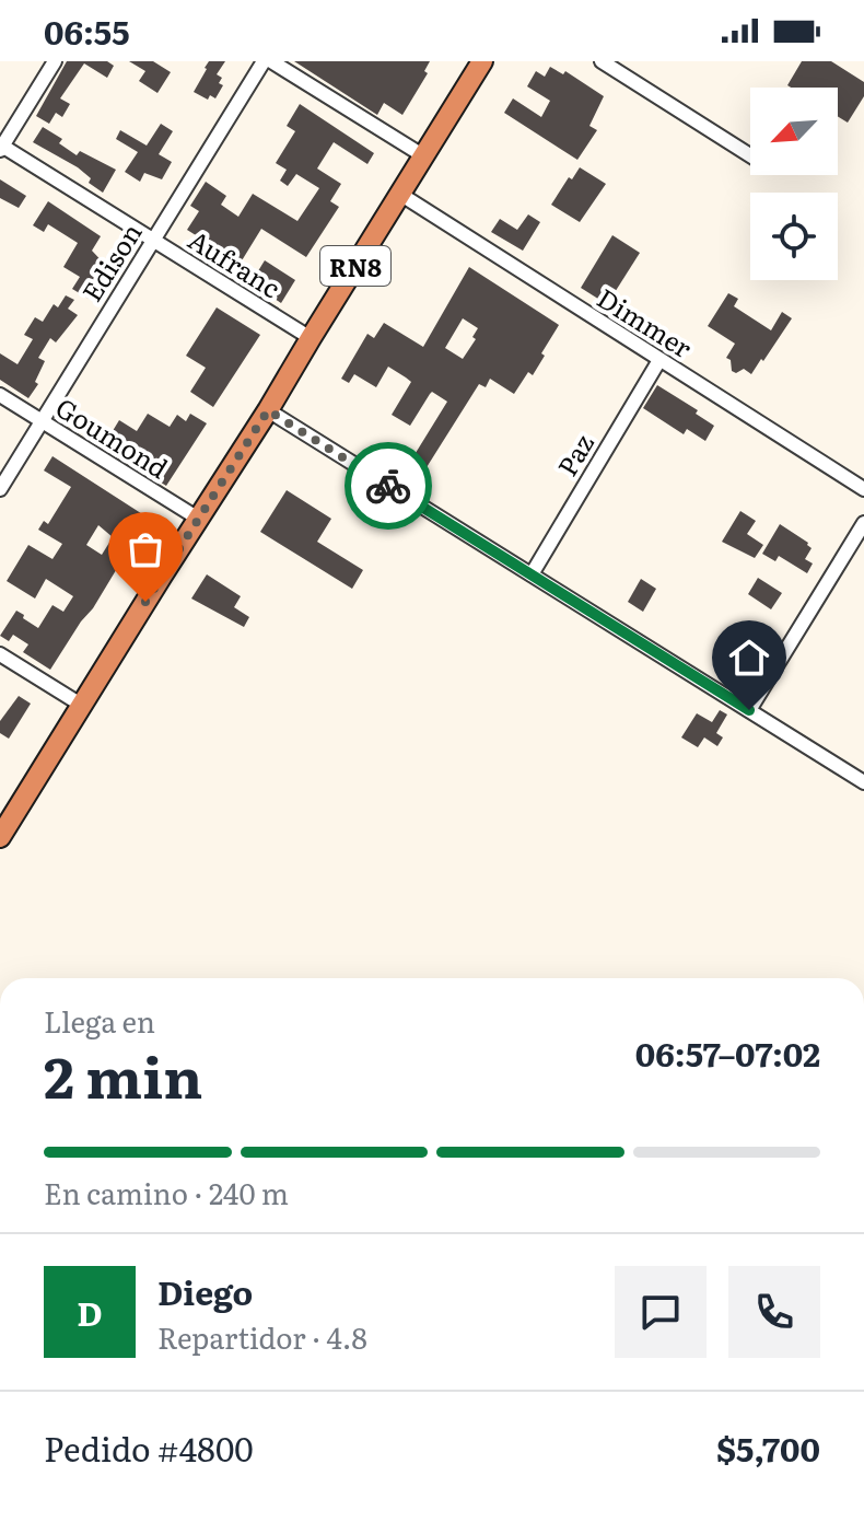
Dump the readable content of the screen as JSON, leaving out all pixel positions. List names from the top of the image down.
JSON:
{
  "streets": {
    "highway": ["RN8"],
    "street": [
      "Edison",
      "Aufranc",
      "Dimmer",
      "Goumond",
      "Paz"
    ]
  },
  "crossings": [
    ["Edison", "Aufranc"],
    ["Edison", "Goumond"],
    ["Aufranc", "RN8"],
    ["RN8", "Dimmer"],
    ["RN8", "Goumond"],
    ["Dimmer", "Paz"]
  ],
  "north": "bottom left",
  "page": {
    "status": "06:55",
    "heading": ["2 min", "Llega en", "06:57–07:02"],
    "panel": [
      "Diego",
      "Repartidor · 4.8",
      "Pedido #4800",
      "$5,700"
    ],
    "bar": "En camino · 240 m",
    "round": "D"
  }
}
